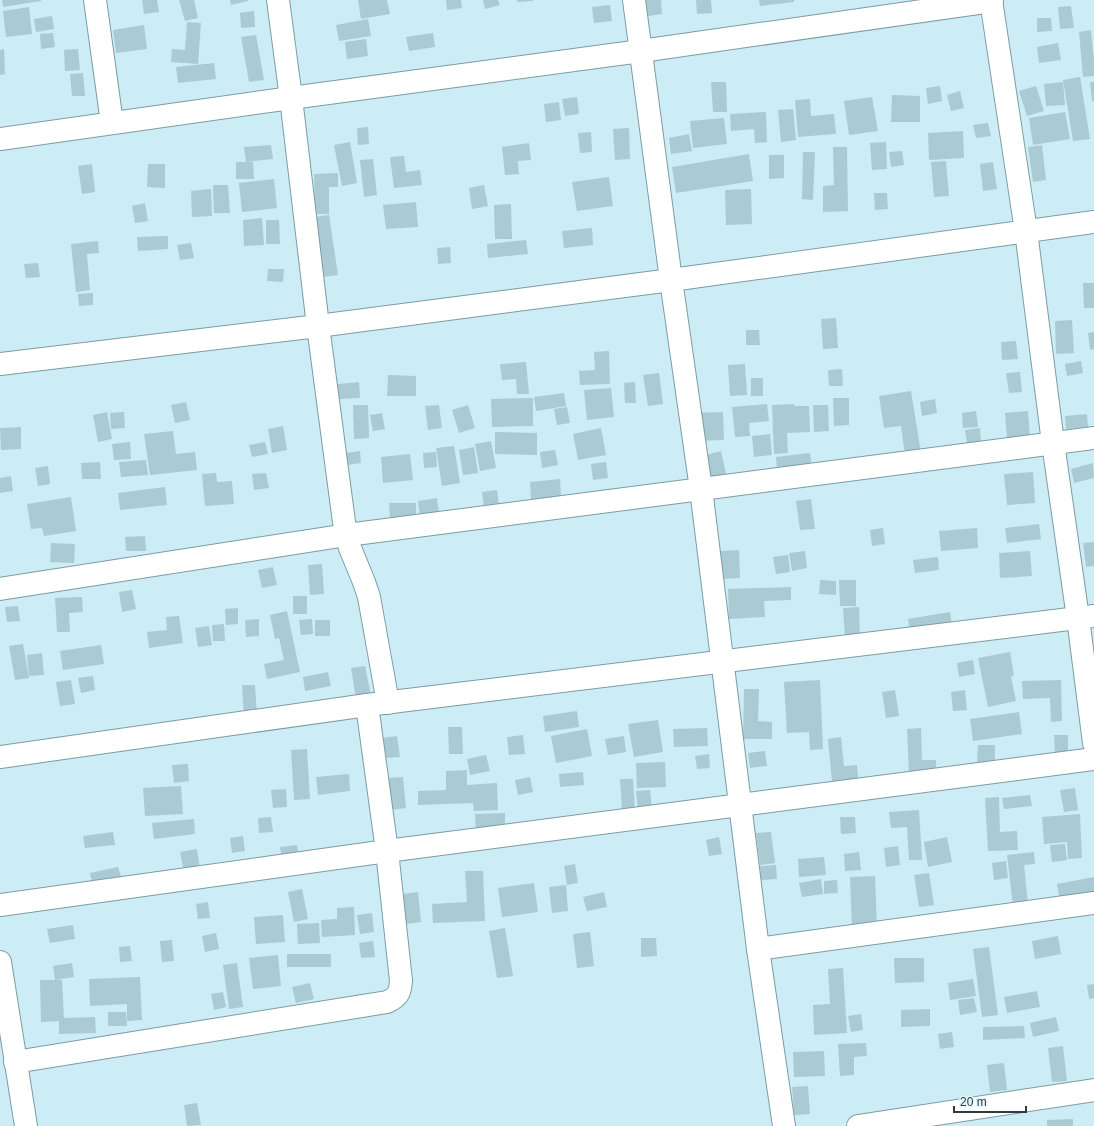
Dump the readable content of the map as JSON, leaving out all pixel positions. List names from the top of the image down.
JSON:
{
  "scale_bar": "20 m"
}
